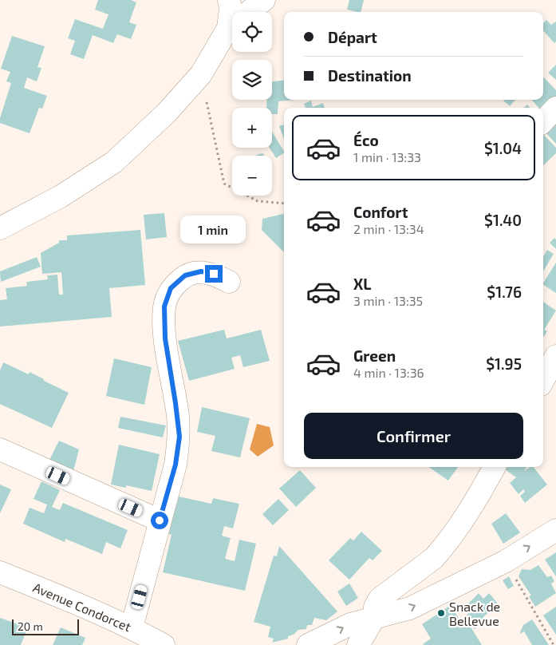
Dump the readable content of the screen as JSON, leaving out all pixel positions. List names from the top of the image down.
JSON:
{
  "streets": {
    "street": ["Avenue Condorcet"]
  },
  "places": ["Snack de Bellevue"],
  "scale_bar": "20 m",
  "page": {
    "map_buttons": ["+", "−"],
    "banner": ["Départ", "Destination"],
    "list": [
      {
        "name": "Éco",
        "note": "1 min · 13:33",
        "value": "$1.04"
      },
      {
        "name": "Confort",
        "note": "2 min · 13:34",
        "value": "$1.40"
      },
      {
        "name": "XL",
        "note": "3 min · 13:35",
        "value": "$1.76"
      },
      {
        "name": "Green",
        "note": "4 min · 13:36",
        "value": "$1.95"
      }
    ],
    "bubble": "1 min",
    "buttons": "Confirmer",
    "scale": "20 m"
  }
}
